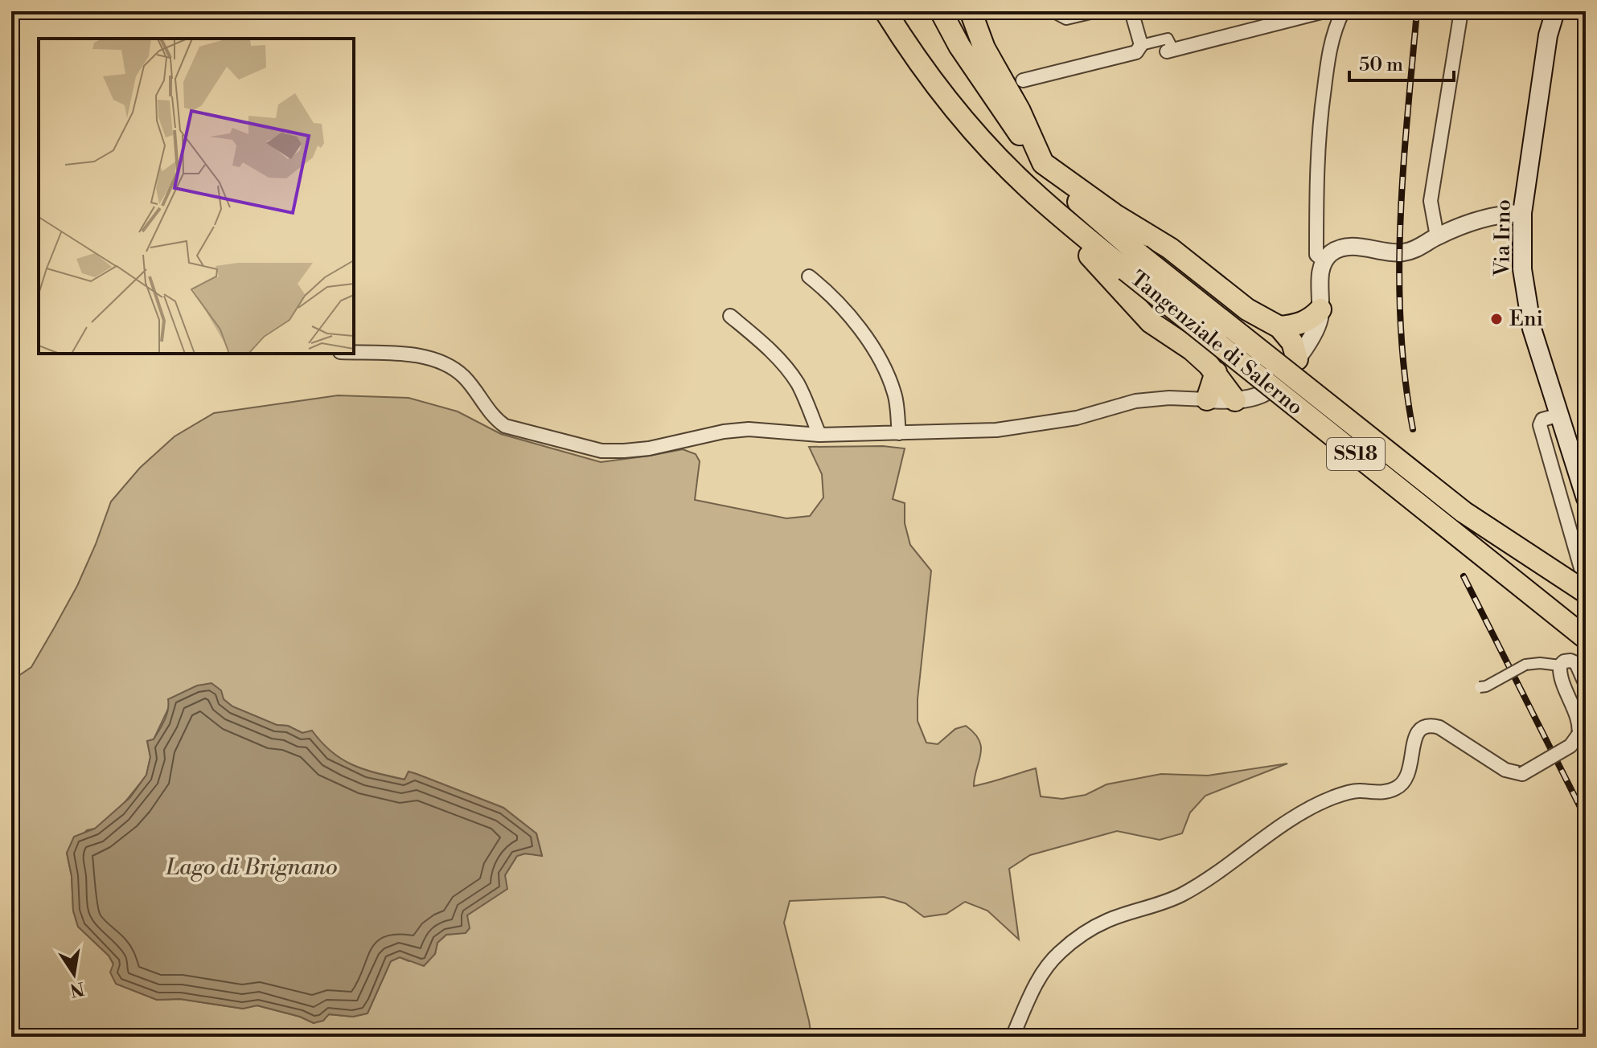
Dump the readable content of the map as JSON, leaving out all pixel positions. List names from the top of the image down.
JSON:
{
  "streets": {
    "highway": ["Tangenziale di Salerno", "SS18"],
    "main road": ["Via Irno"]
  },
  "water": ["Lago di Brignano"],
  "places": ["Eni"],
  "scale_bar": "50 m",
  "north": "bottom"
}
